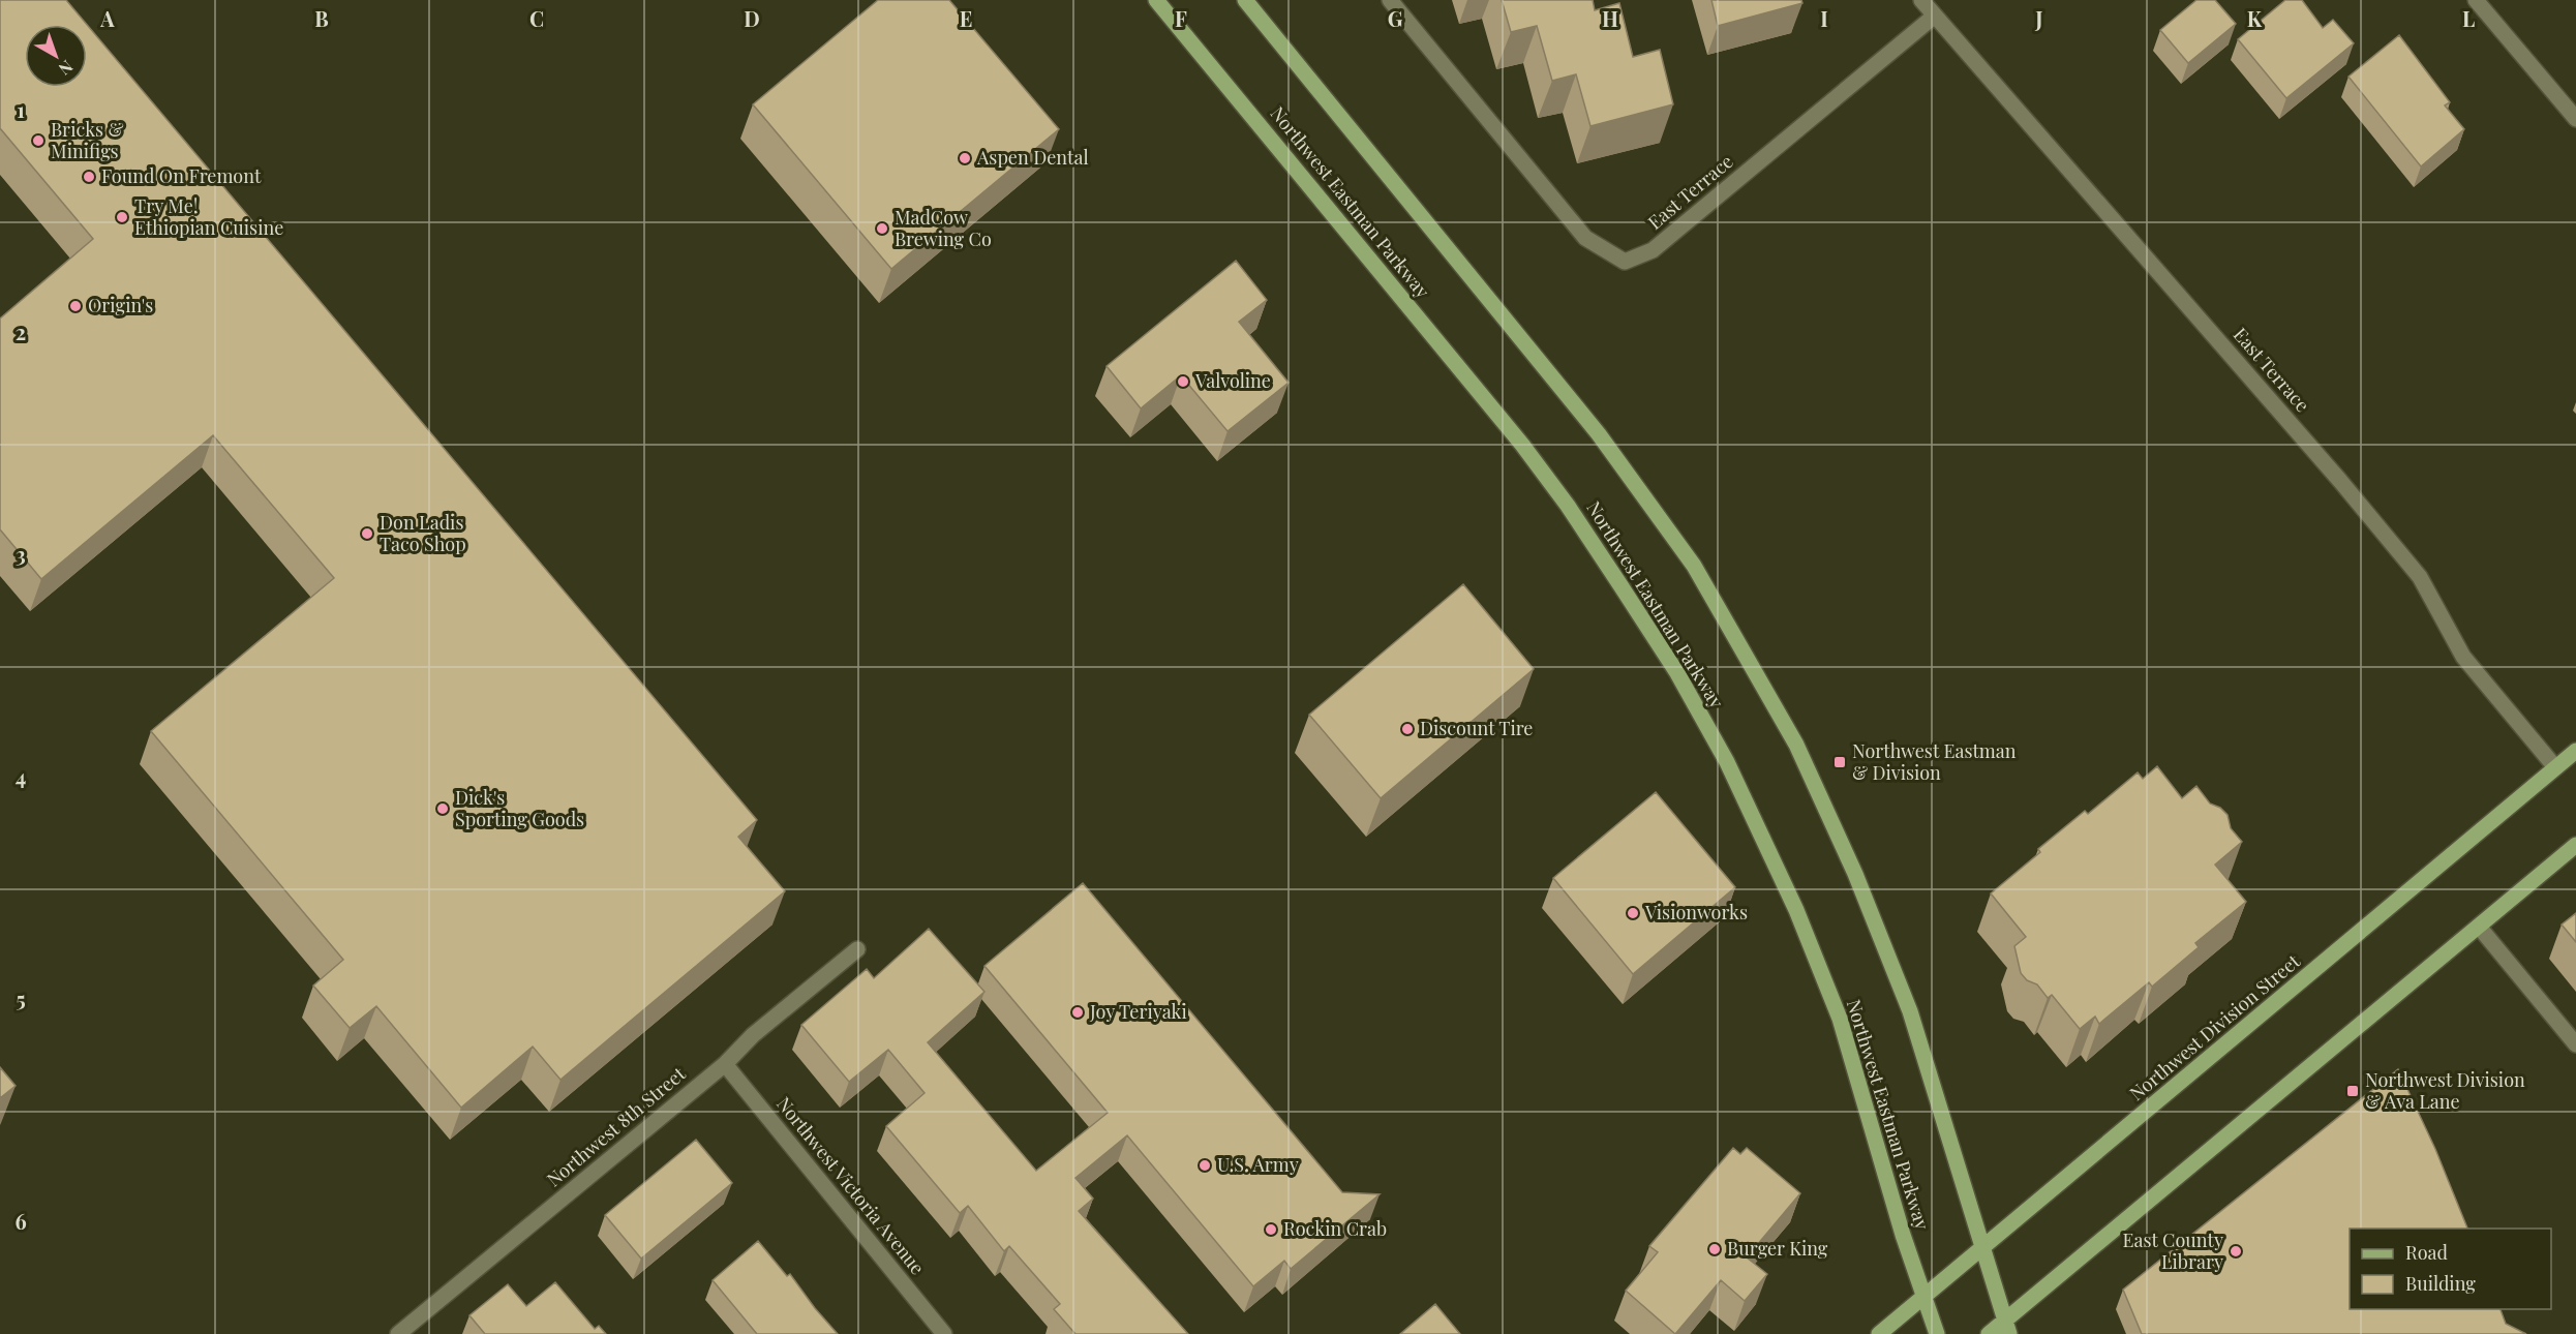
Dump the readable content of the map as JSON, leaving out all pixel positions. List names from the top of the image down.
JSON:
{
  "streets": {
    "main road": ["Northwest Eastman Parkway", "Northwest Division Street"],
    "street": ["East Terrace", "Northwest 8th Street", "Northwest Victoria Avenue"]
  },
  "crossings": [
    ["East Terrace", "Northwest Division Street"],
    ["Northwest Eastman Parkway", "Northwest Division Street"],
    ["Northwest 8th Street", "Northwest Victoria Avenue"]
  ],
  "places": {
    "other": [
      "Bricks & Minifigs",
      "Aspen Dental",
      "Found On Fremont",
      "Try Me! Ethiopian Cuisine",
      "MadCow Brewing Co",
      "Origin's",
      "Valvoline",
      "Don Ladis Taco Shop",
      "Discount Tire",
      "Dick's Sporting Goods",
      "Visionworks",
      "Joy Teriyaki",
      "U.S. Army",
      "Rockin Crab",
      "Burger King",
      "East County Library"
    ],
    "transit": ["Northwest Eastman & Division", "Northwest Division & Ava Lane"]
  },
  "legend": ["Road", "Building"],
  "north": "bottom right",
  "grid": {
    "columns": [
      "A",
      "B",
      "C",
      "D",
      "E",
      "F",
      "G",
      "H",
      "I",
      "J",
      "K",
      "L"
    ],
    "rows": [
      "1",
      "2",
      "3",
      "4",
      "5",
      "6"
    ]
  }
}
